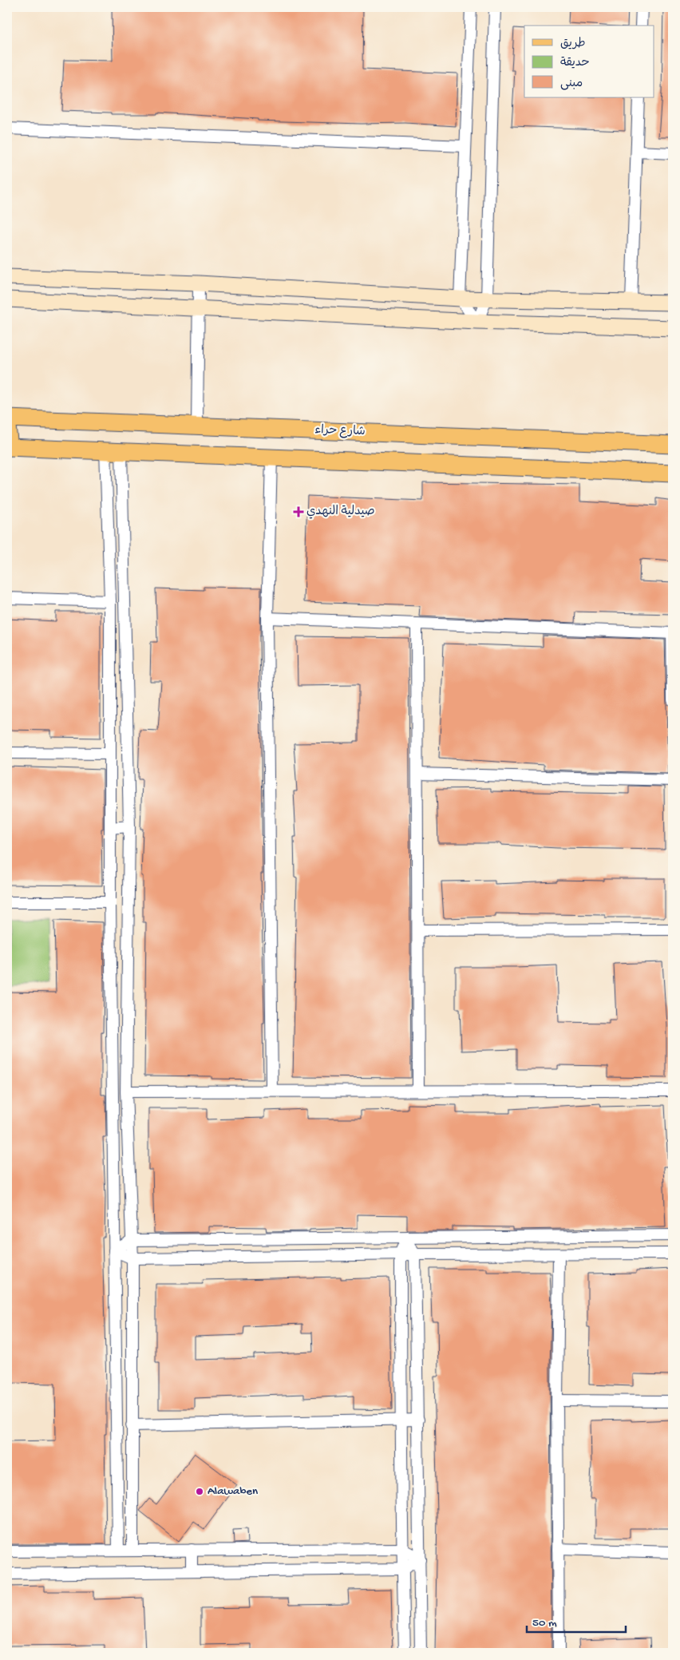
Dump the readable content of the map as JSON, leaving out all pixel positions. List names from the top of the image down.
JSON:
{
  "streets": {
    "main road": ["شارع حراء"]
  },
  "places": {
    "health": ["صيدلية النهدي"],
    "other": ["Alawaben"]
  },
  "legend": ["طريق", "حديقة", "مبنى"],
  "scale_bar": "50 m"
}
